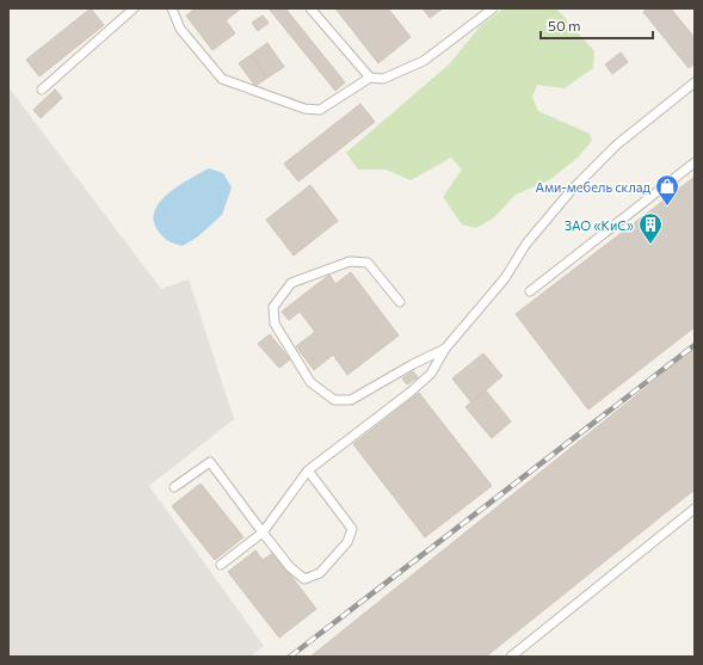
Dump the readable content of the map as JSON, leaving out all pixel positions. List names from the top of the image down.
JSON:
{
  "places": {
    "shop": ["Ами-мебель склад"],
    "building": ["ЗАО «КиС»"]
  },
  "scale_bar": "50 m"
}
